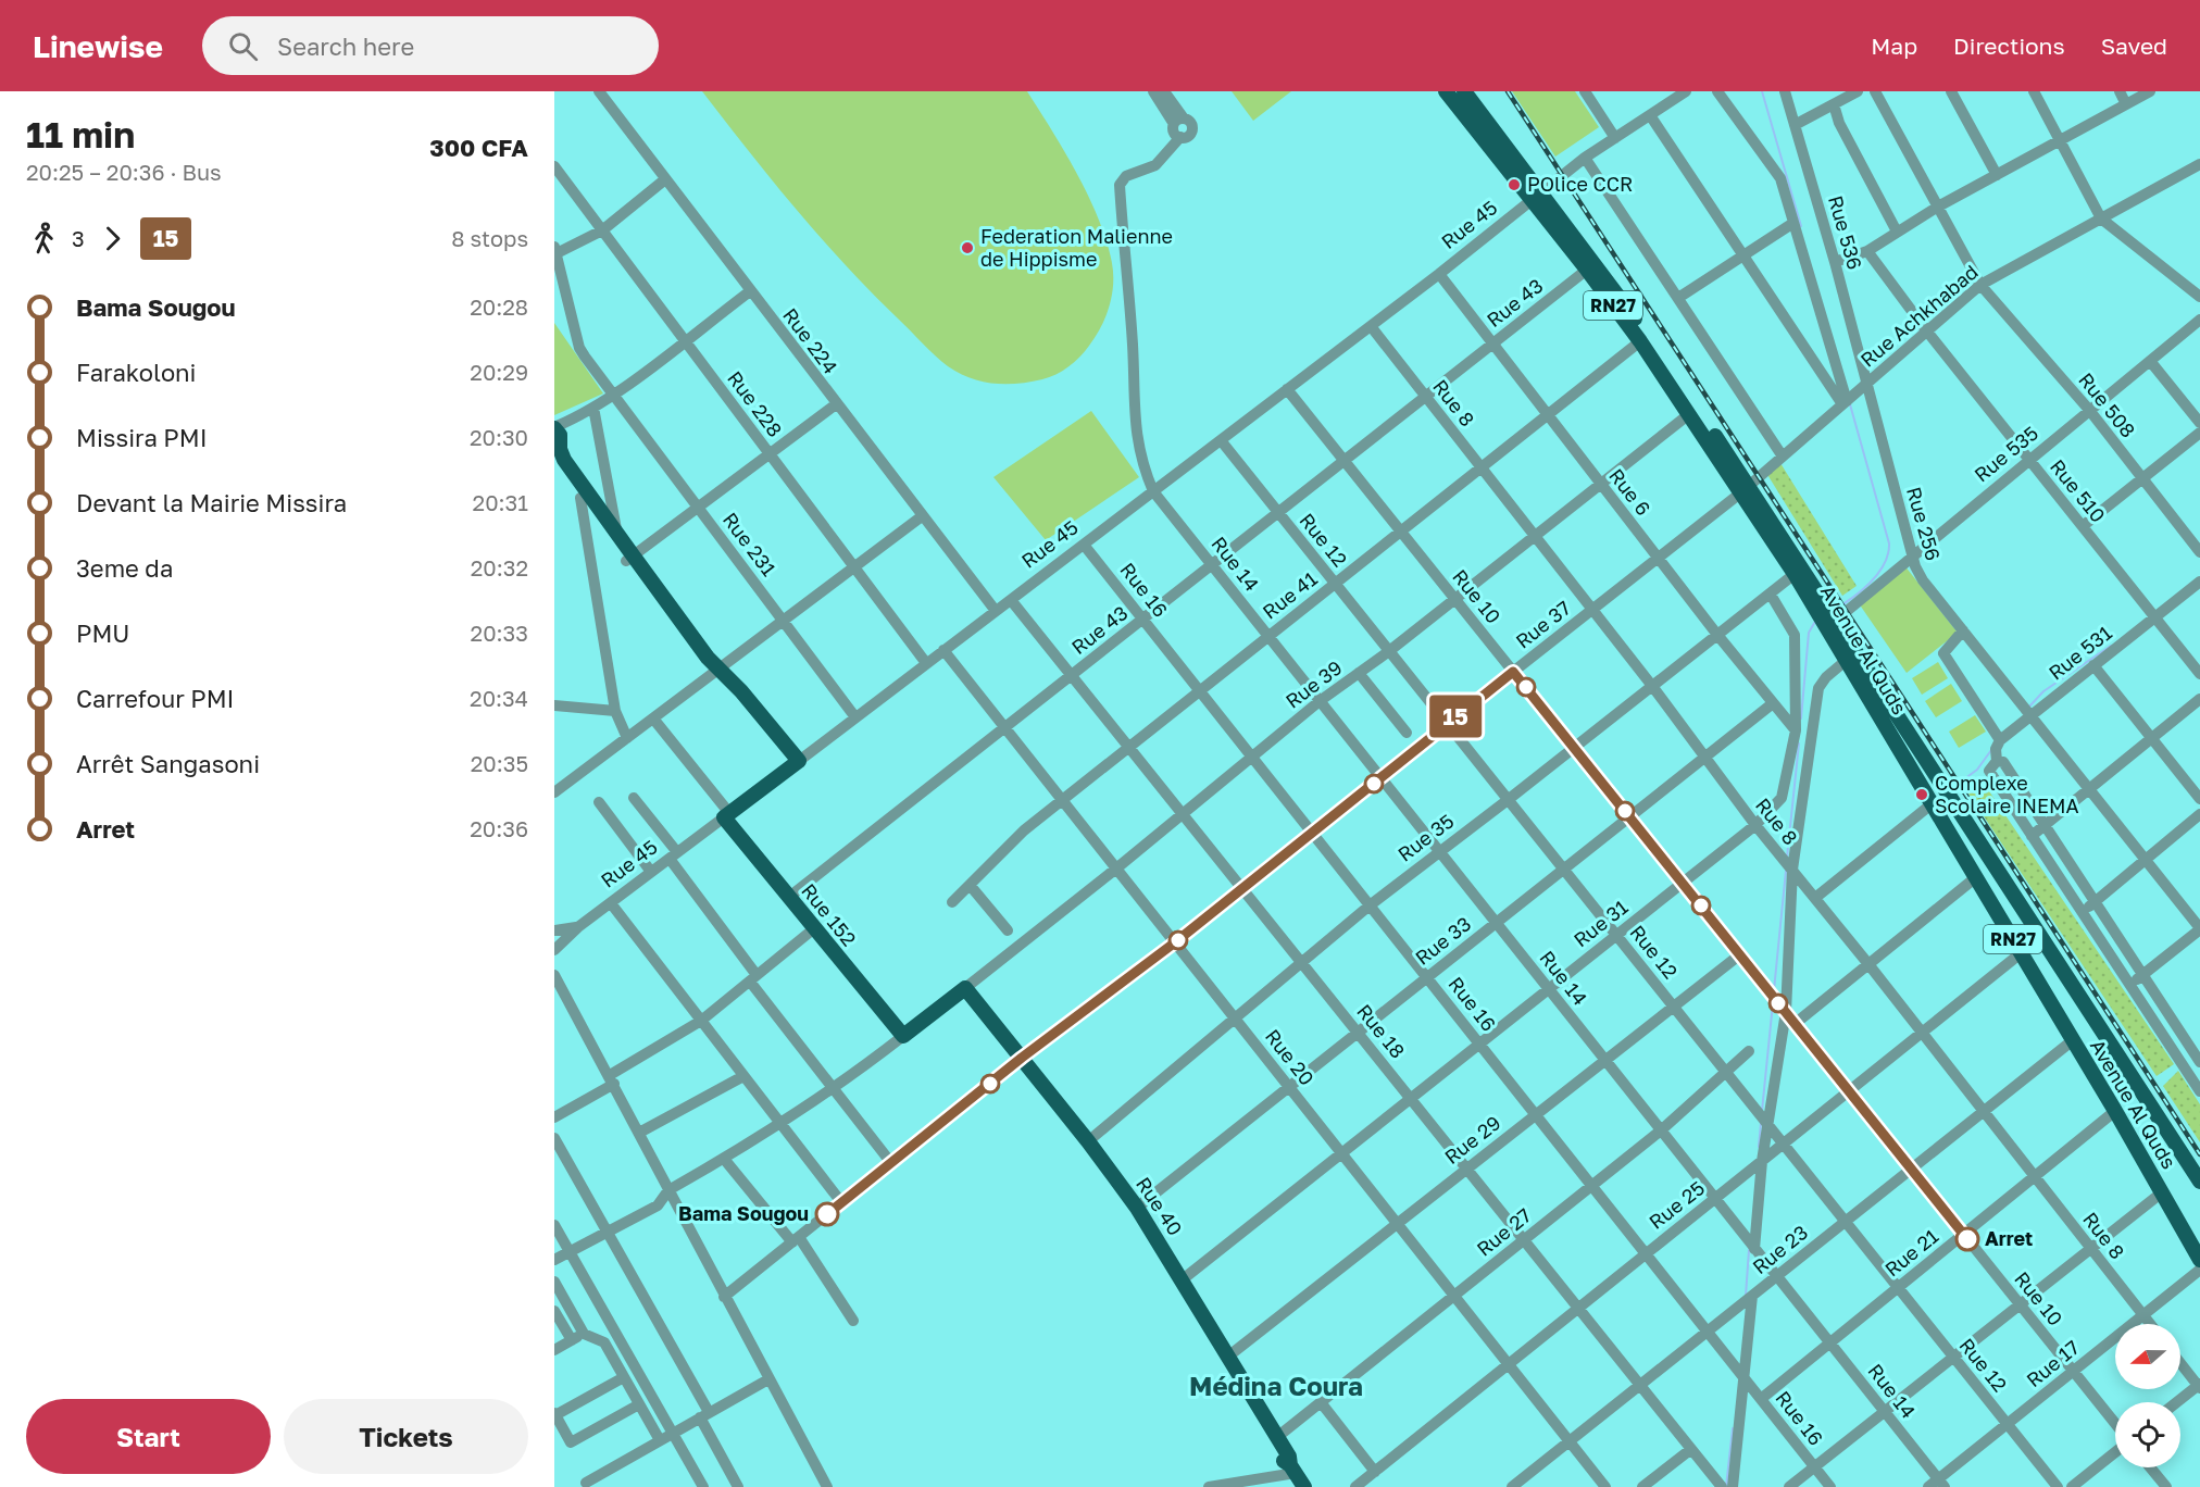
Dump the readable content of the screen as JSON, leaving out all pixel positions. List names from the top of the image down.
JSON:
{
  "streets": {
    "main road": [
      "Rue 45",
      "RN27",
      "Avenue Al Quds",
      "Rue 152",
      "Rue 40"
    ],
    "street": [
      "Rue 536",
      "Rue 43",
      "Rue Achkhabad",
      "Rue 224",
      "Rue 8",
      "Rue 228",
      "Rue 508",
      "Rue 535",
      "Rue 510",
      "Rue 6",
      "Rue 256",
      "Rue 12",
      "Rue 231",
      "Rue 14",
      "Rue 16",
      "Rue 41",
      "Rue 10",
      "Rue 37",
      "Rue 531",
      "Rue 39",
      "Rue 35",
      "Rue 31",
      "Rue 33",
      "Rue 18",
      "Rue 20",
      "Rue 29",
      "Rue 25",
      "Rue 27",
      "Rue 23",
      "Rue 21",
      "Rue 17"
    ]
  },
  "crossings": [
    ["Rue 45", "Rue 224"],
    ["Rue 45", "Rue 8"],
    ["Rue 45", "Rue 228"],
    ["Rue 45", "Rue 6"],
    ["Rue 45", "Rue 12"],
    ["Rue 45", "Rue 231"],
    ["Rue 45", "Rue 14"],
    ["Rue 45", "Rue 16"],
    ["Rue 45", "Rue 10"],
    ["Rue 45", "Avenue Al Quds"],
    ["Rue 45", "Rue 152"],
    ["Rue 45", "Rue 18"],
    ["Rue 45", "Rue 20"],
    ["Rue 536", "Rue Achkhabad"],
    ["Rue 536", "Rue 256"],
    ["Rue 43", "Rue 8"],
    ["Rue 43", "Rue 6"],
    ["Rue 43", "Rue 12"],
    ["Rue 43", "Rue 14"],
    ["Rue 43", "Rue 16"],
    ["Rue 43", "Rue 10"],
    ["Rue 43", "Avenue Al Quds"],
    ["Rue 43", "Rue 152"],
    ["Rue 43", "Rue 18"],
    ["Rue 43", "Rue 20"],
    ["Rue Achkhabad", "Rue 508"],
    ["Rue Achkhabad", "Rue 510"],
    ["Rue Achkhabad", "Rue 256"],
    ["Rue Achkhabad", "Rue 37"],
    ["Rue Achkhabad", "Avenue Al Quds"],
    ["Rue 8", "Rue 41"],
    ["Rue 8", "Rue 37"],
    ["Rue 8", "Rue 39"],
    ["Rue 8", "Rue 35"],
    ["Rue 8", "Rue 31"],
    ["Rue 8", "Rue 33"],
    ["Rue 8", "Rue 25"],
    ["Rue 8", "Rue 23"],
    ["Rue 8", "Rue 21"],
    ["Rue 8", "Rue 17"],
    ["Rue 508", "Rue 535"],
    ["Rue 535", "Rue 510"],
    ["Rue 535", "Rue 256"],
    ["Rue 535", "Avenue Al Quds"],
    ["Rue 510", "Rue 531"],
    ["Rue 6", "Rue 41"],
    ["Rue 6", "Rue 37"],
    ["Rue 6", "Rue 39"],
    ["Rue 6", "Rue 35"],
    ["Rue 6", "Rue 31"],
    ["Rue 6", "Rue 33"],
    ["Rue 256", "Rue 531"],
    ["Rue 12", "Rue 41"],
    ["Rue 12", "Rue 37"],
    ["Rue 12", "Rue 39"],
    ["Rue 12", "Rue 35"],
    ["Rue 12", "Rue 31"],
    ["Rue 12", "Rue 33"],
    ["Rue 12", "Rue 29"],
    ["Rue 12", "Rue 25"],
    ["Rue 12", "Rue 27"],
    ["Rue 12", "Rue 23"],
    ["Rue 12", "Rue 21"],
    ["Rue 12", "Rue 17"],
    ["Rue 14", "Rue 41"],
    ["Rue 14", "Rue 37"],
    ["Rue 14", "Rue 39"],
    ["Rue 14", "Rue 35"],
    ["Rue 14", "Rue 31"],
    ["Rue 14", "Rue 33"],
    ["Rue 14", "Rue 29"],
    ["Rue 14", "Rue 25"],
    ["Rue 14", "Rue 27"],
    ["Rue 14", "Rue 23"],
    ["Rue 14", "Rue 21"],
    ["Rue 14", "Rue 17"],
    ["Rue 16", "Rue 41"],
    ["Rue 16", "Rue 37"],
    ["Rue 16", "Rue 39"],
    ["Rue 16", "Rue 35"],
    ["Rue 16", "Rue 31"],
    ["Rue 16", "Rue 33"],
    ["Rue 16", "Rue 29"],
    ["Rue 16", "Rue 25"],
    ["Rue 16", "Rue 27"],
    ["Rue 16", "Rue 23"],
    ["Rue 16", "Rue 21"],
    ["Rue 41", "Rue 10"],
    ["Rue 41", "Avenue Al Quds"],
    ["Rue 41", "Rue 18"],
    ["Rue 41", "Rue 20"],
    ["Rue 10", "Rue 37"],
    ["Rue 10", "Rue 39"],
    ["Rue 10", "Rue 35"],
    ["Rue 10", "Rue 31"],
    ["Rue 10", "Rue 33"],
    ["Rue 10", "Rue 29"],
    ["Rue 10", "Rue 25"],
    ["Rue 10", "Rue 23"],
    ["Rue 10", "Rue 21"],
    ["Rue 10", "Rue 17"],
    ["Rue 37", "Avenue Al Quds"],
    ["Rue 37", "Rue 18"],
    ["Rue 37", "Rue 20"],
    ["Rue 37", "Rue 40"],
    ["Avenue Al Quds", "Rue 39"],
    ["Avenue Al Quds", "Rue 35"],
    ["Avenue Al Quds", "Rue 25"],
    ["Avenue Al Quds", "Rue 23"],
    ["Avenue Al Quds", "Rue 21"],
    ["Rue 39", "Rue 18"],
    ["Rue 39", "Rue 20"],
    ["Rue 39", "Rue 40"],
    ["Rue 35", "Rue 31"],
    ["Rue 35", "Rue 18"],
    ["Rue 35", "Rue 20"],
    ["Rue 35", "Rue 40"],
    ["Rue 31", "Rue 18"],
    ["Rue 31", "Rue 20"],
    ["Rue 31", "Rue 40"],
    ["Rue 33", "Rue 18"],
    ["Rue 33", "Rue 20"],
    ["Rue 33", "Rue 40"],
    ["Rue 18", "Rue 29"],
    ["Rue 18", "Rue 25"],
    ["Rue 18", "Rue 27"],
    ["Rue 18", "Rue 23"],
    ["Rue 20", "Rue 29"],
    ["Rue 20", "Rue 25"],
    ["Rue 20", "Rue 27"],
    ["Rue 20", "Rue 23"],
    ["Rue 29", "Rue 40"],
    ["Rue 40", "Rue 27"]
  ],
  "districts": ["Médina Coura"],
  "places": [
    "POlice CCR",
    "Federation Malienne de Hippisme",
    "Complexe Scolaire INEMA",
    "Bama Sougou",
    "Arret"
  ],
  "lines": ["bus line 15"],
  "north": "left",
  "page": {
    "header": "Linewise",
    "search": "Search here",
    "nav": ["Map", "Directions", "Saved"],
    "heading": ["11 min", "20:25 – 20:36 · Bus", "300 CFA"],
    "on_map": "15",
    "legs": ["3", "15", "8 stops"],
    "list": [
      {
        "name": "Bama Sougou",
        "value": "20:28"
      },
      {
        "name": "Farakoloni",
        "value": "20:29"
      },
      {
        "name": "Missira PMI",
        "value": "20:30"
      },
      {
        "name": "Devant la Mairie Missira",
        "value": "20:31"
      },
      {
        "name": "3eme da",
        "value": "20:32"
      },
      {
        "name": "PMU",
        "value": "20:33"
      },
      {
        "name": "Carrefour PMI",
        "value": "20:34"
      },
      {
        "name": "Arrêt Sangasoni",
        "value": "20:35"
      },
      {
        "name": "Arret",
        "value": "20:36"
      }
    ],
    "buttons": ["Start", "Tickets"]
  }
}
